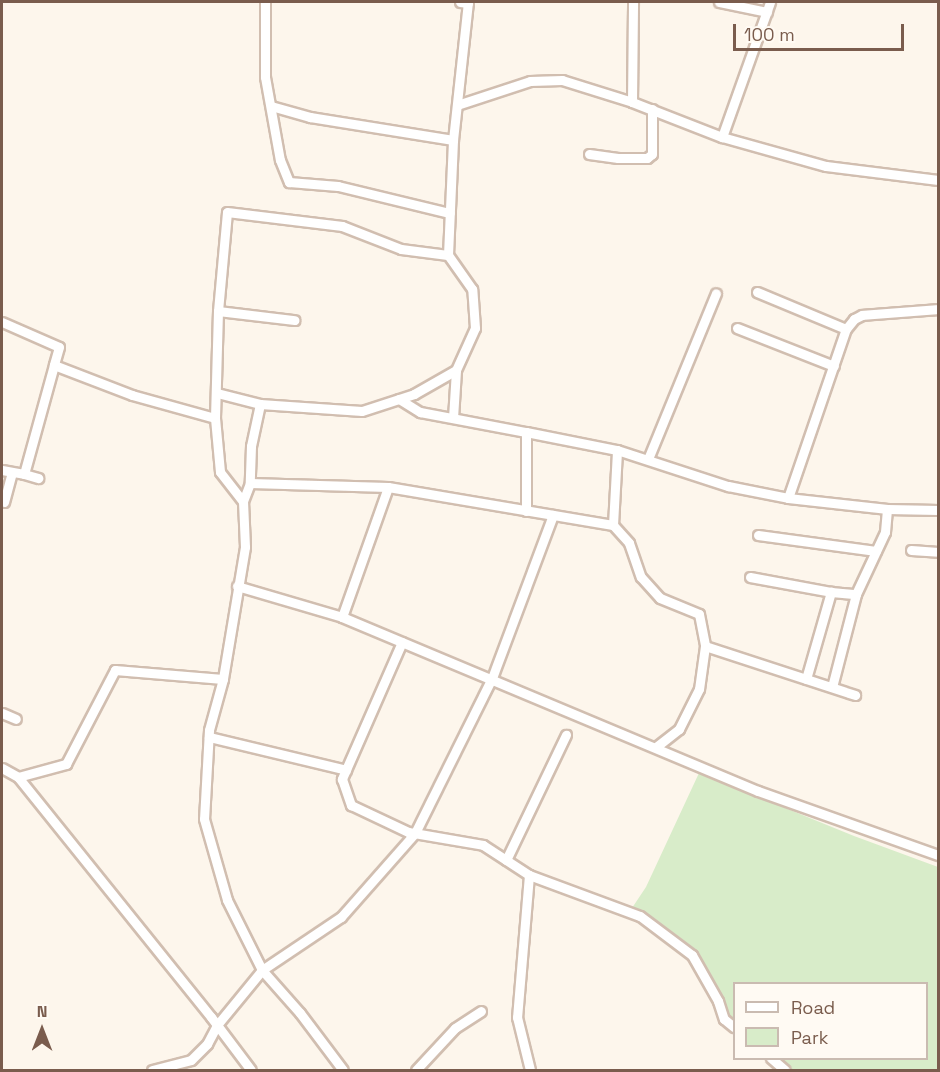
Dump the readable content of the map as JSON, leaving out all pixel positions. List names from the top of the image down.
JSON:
{
  "legend": ["Road", "Park"],
  "scale_bar": "100 m",
  "north": "top"
}
